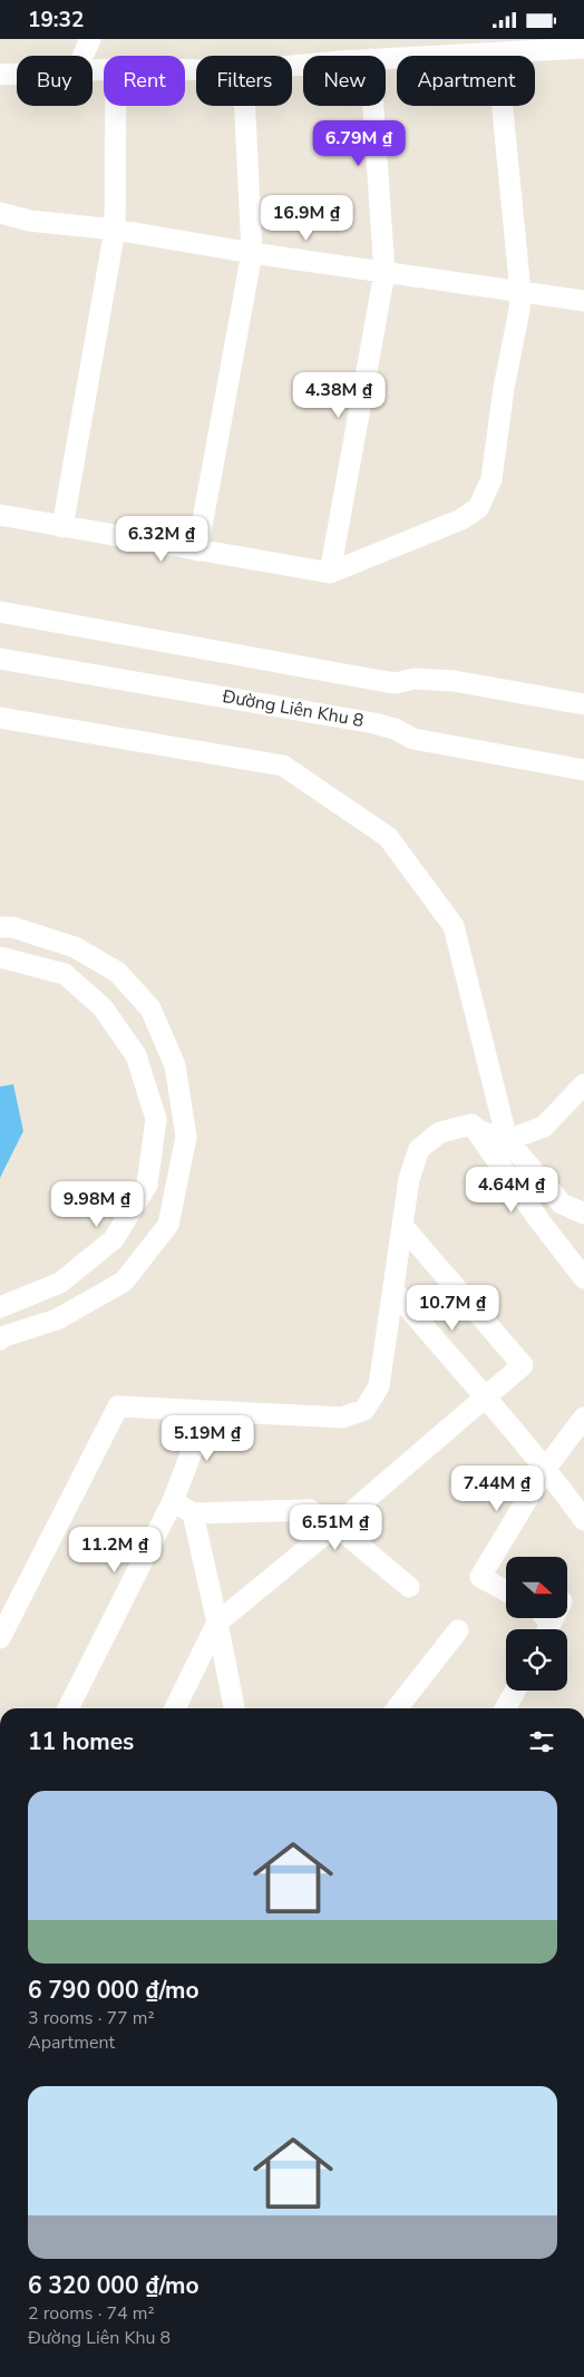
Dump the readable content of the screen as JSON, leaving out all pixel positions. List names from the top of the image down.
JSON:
{
  "streets": {
    "street": ["Đường Liên Khu 8"]
  },
  "north": "right",
  "page": {
    "status": "19:32",
    "chip": [
      "Buy",
      "Rent",
      "Filters",
      "New",
      "Apartment"
    ],
    "price": [
      "6.79M ₫",
      "16.9M ₫",
      "4.38M ₫",
      "6.32M ₫",
      "4.64M ₫",
      "9.98M ₫",
      "10.7M ₫",
      "5.19M ₫",
      "7.44M ₫",
      "6.51M ₫",
      "11.2M ₫"
    ],
    "heading": "11 homes",
    "list": [
      {
        "name": "6 790 000 ₫/mo",
        "note": "3 rooms · 77 m² · Apartment"
      },
      {
        "name": "6 320 000 ₫/mo",
        "note": "2 rooms · 74 m² · Đường Liên Khu 8"
      }
    ]
  }
}
